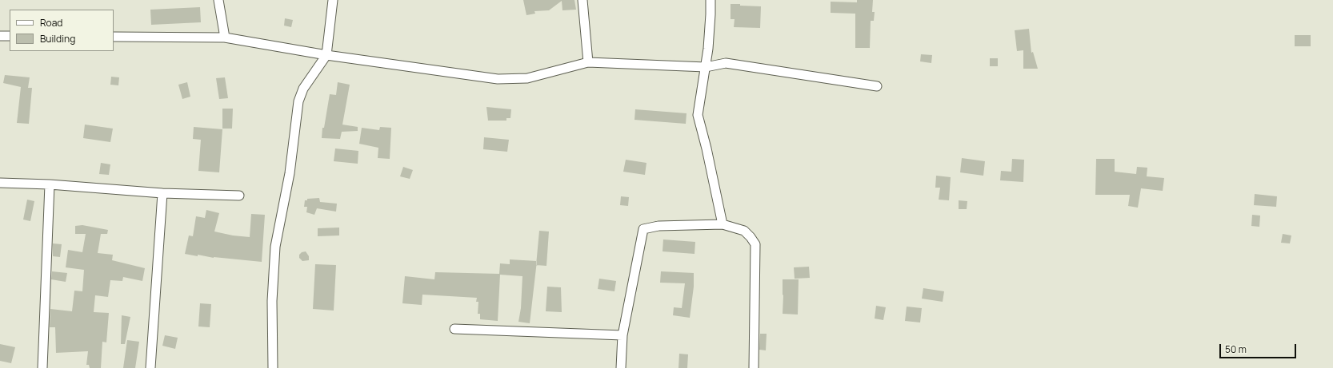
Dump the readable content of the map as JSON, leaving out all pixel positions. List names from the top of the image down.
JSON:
{
  "legend": ["Road", "Building"],
  "scale_bar": "50 m"
}
